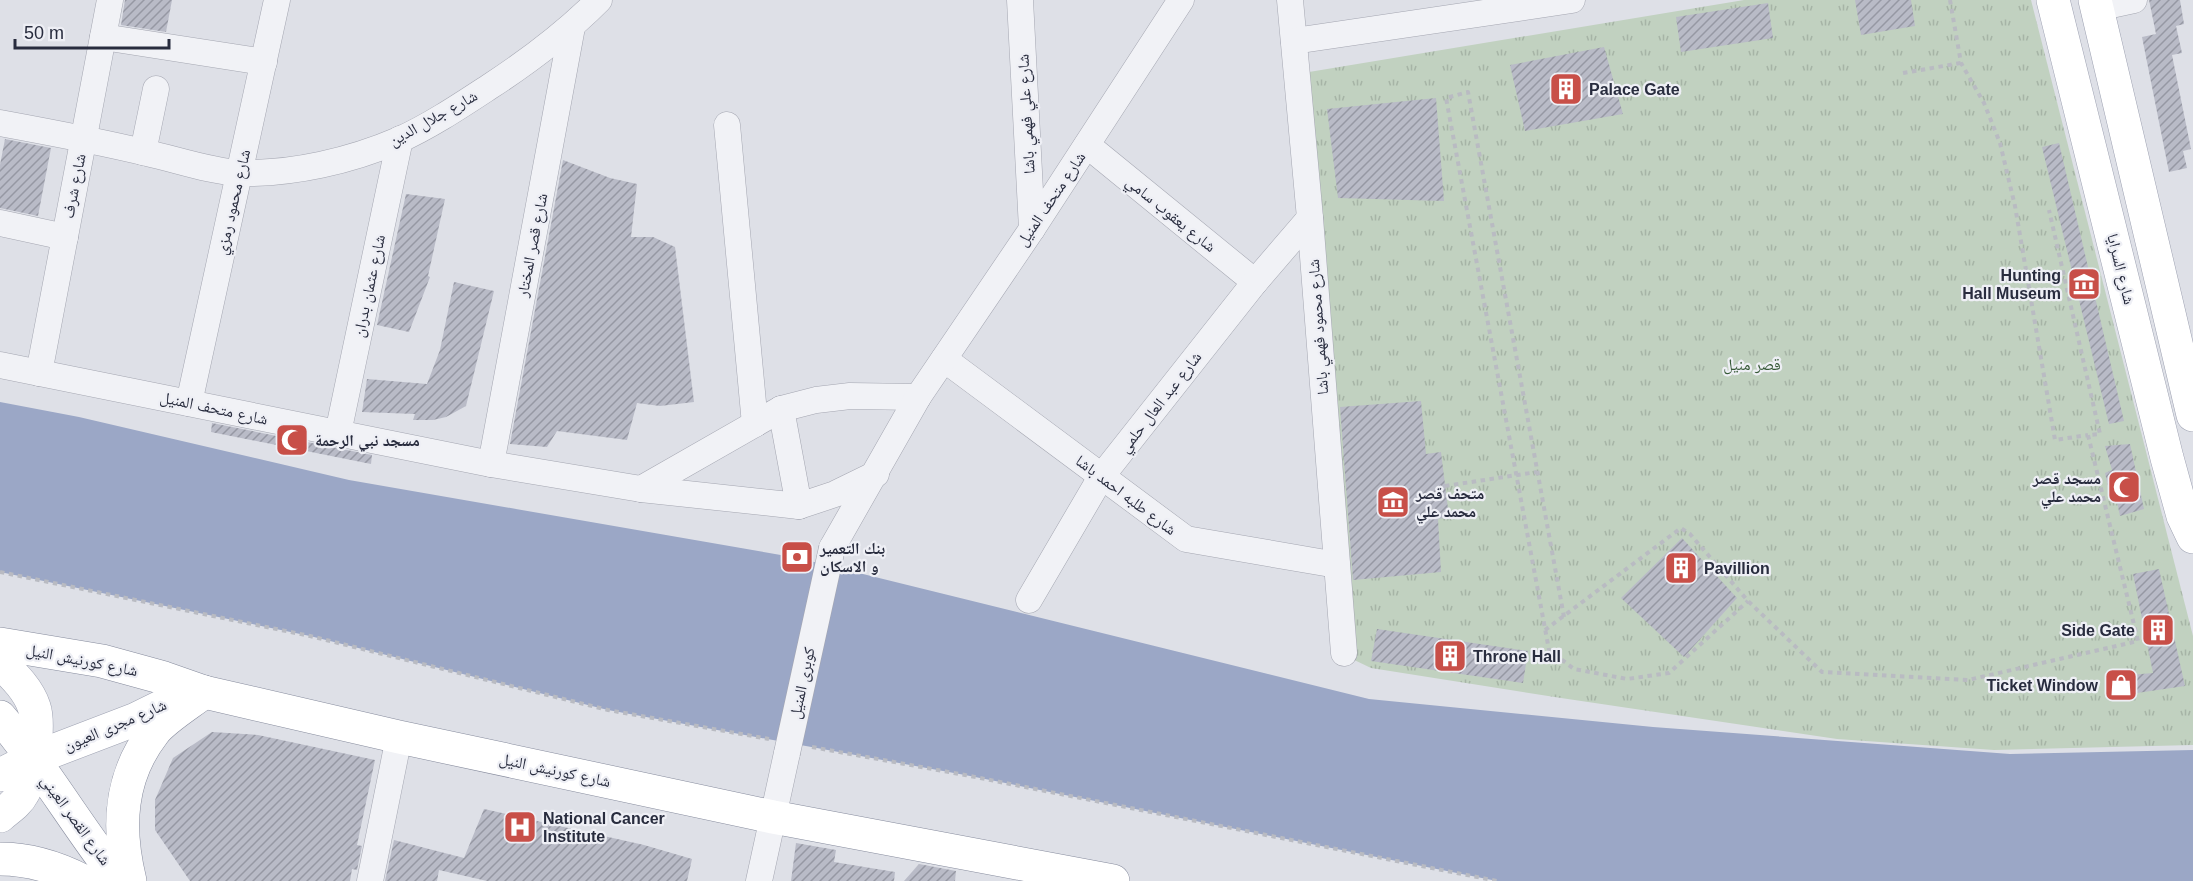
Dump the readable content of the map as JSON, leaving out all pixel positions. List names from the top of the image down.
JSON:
{
  "streets": {
    "main road": [
      "شارع السرايا",
      "شارع كورنيش النيل",
      "شارع مجرى العيون",
      "شارع القصر العيني"
    ],
    "street": [
      "شارع علي فهمي باشا",
      "شارع جلال الدين",
      "شارع شرف",
      "شارع متحف المنيل",
      "شارع محمود رمزي",
      "شارع يعقوب سامي",
      "شارع قصر المختار",
      "شارع عثمان بدران",
      "شارع محمود فهمي باشا",
      "شارع عبد العال حلمي",
      "شارع طلبه احمد باشا",
      "كوبرى المنيل"
    ]
  },
  "crossings": [
    ["شارع علي فهمي باشا", "شارع متحف المنيل"],
    ["شارع جلال الدين", "شارع شرف"],
    ["شارع جلال الدين", "شارع محمود رمزي"],
    ["شارع جلال الدين", "شارع قصر المختار"],
    ["شارع جلال الدين", "شارع عثمان بدران"],
    ["شارع شرف", "شارع متحف المنيل"],
    ["شارع متحف المنيل", "شارع محمود رمزي"],
    ["شارع متحف المنيل", "شارع يعقوب سامي"],
    ["شارع متحف المنيل", "شارع قصر المختار"],
    ["شارع متحف المنيل", "شارع عثمان بدران"],
    ["شارع متحف المنيل", "شارع طلبه احمد باشا"],
    ["شارع متحف المنيل", "كوبرى المنيل"],
    ["شارع يعقوب سامي", "شارع عبد العال حلمي"],
    ["شارع محمود فهمي باشا", "شارع عبد العال حلمي"],
    ["شارع محمود فهمي باشا", "شارع طلبه احمد باشا"],
    ["شارع عبد العال حلمي", "شارع طلبه احمد باشا"],
    ["شارع كورنيش النيل", "كوبرى المنيل"],
    ["شارع كورنيش النيل", "شارع مجرى العيون"],
    ["شارع مجرى العيون", "شارع القصر العيني"]
  ],
  "parks": ["قصر منيل"],
  "places": {
    "building": [
      "Palace Gate",
      "Pavillion",
      "Side Gate",
      "Throne Hall"
    ],
    "museum": ["Hunting Hall Museum", "متحف قصر محمد علي"],
    "mosque": ["مسجد نبي الرحمة", "مسجد قصر محمد علي"],
    "bank": ["بنك التعمير و الاسكان"],
    "shop": ["Ticket Window"],
    "hospital": ["National Cancer Institute"]
  },
  "scale_bar": "50 m"
}
